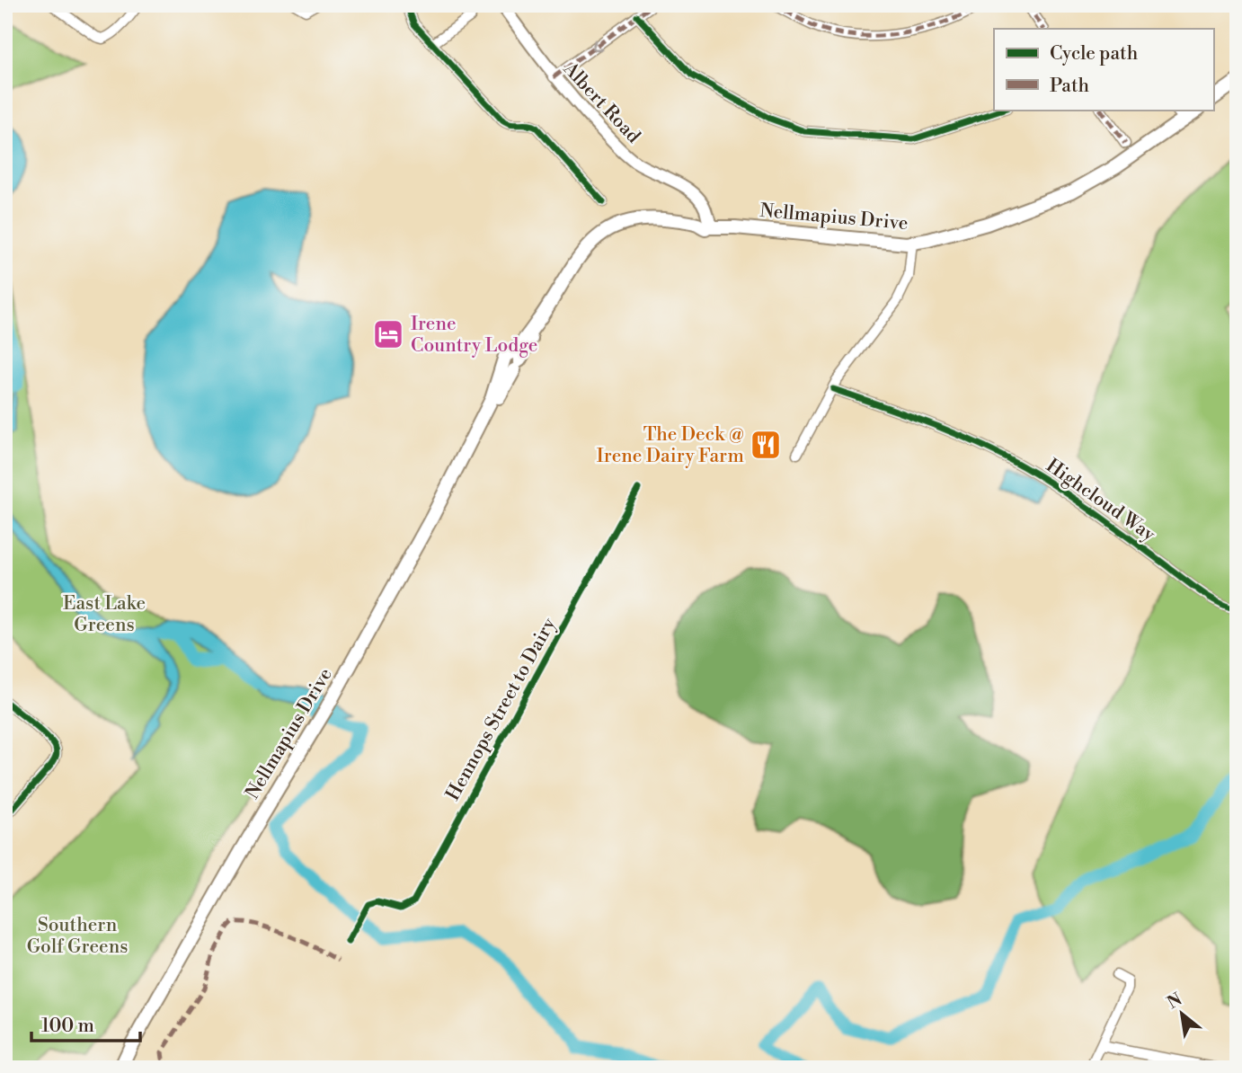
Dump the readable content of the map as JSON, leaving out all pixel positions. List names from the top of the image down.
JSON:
{
  "streets": {
    "main road": ["Nellmapius Drive"],
    "street": ["Albert Road", "Highcloud Way"],
    "cycle path": ["Hennops Street to Dairy"]
  },
  "crossings": [
    ["Albert Road", "Nellmapius Drive"]
  ],
  "parks": ["East Lake Greens", "Southern Golf Greens"],
  "places": {
    "hotel": ["Irene Country Lodge"],
    "restaurant": ["The Deck @ Irene Dairy Farm"]
  },
  "legend": ["Cycle path", "Path"],
  "scale_bar": "100 m",
  "north": "top left"
}
